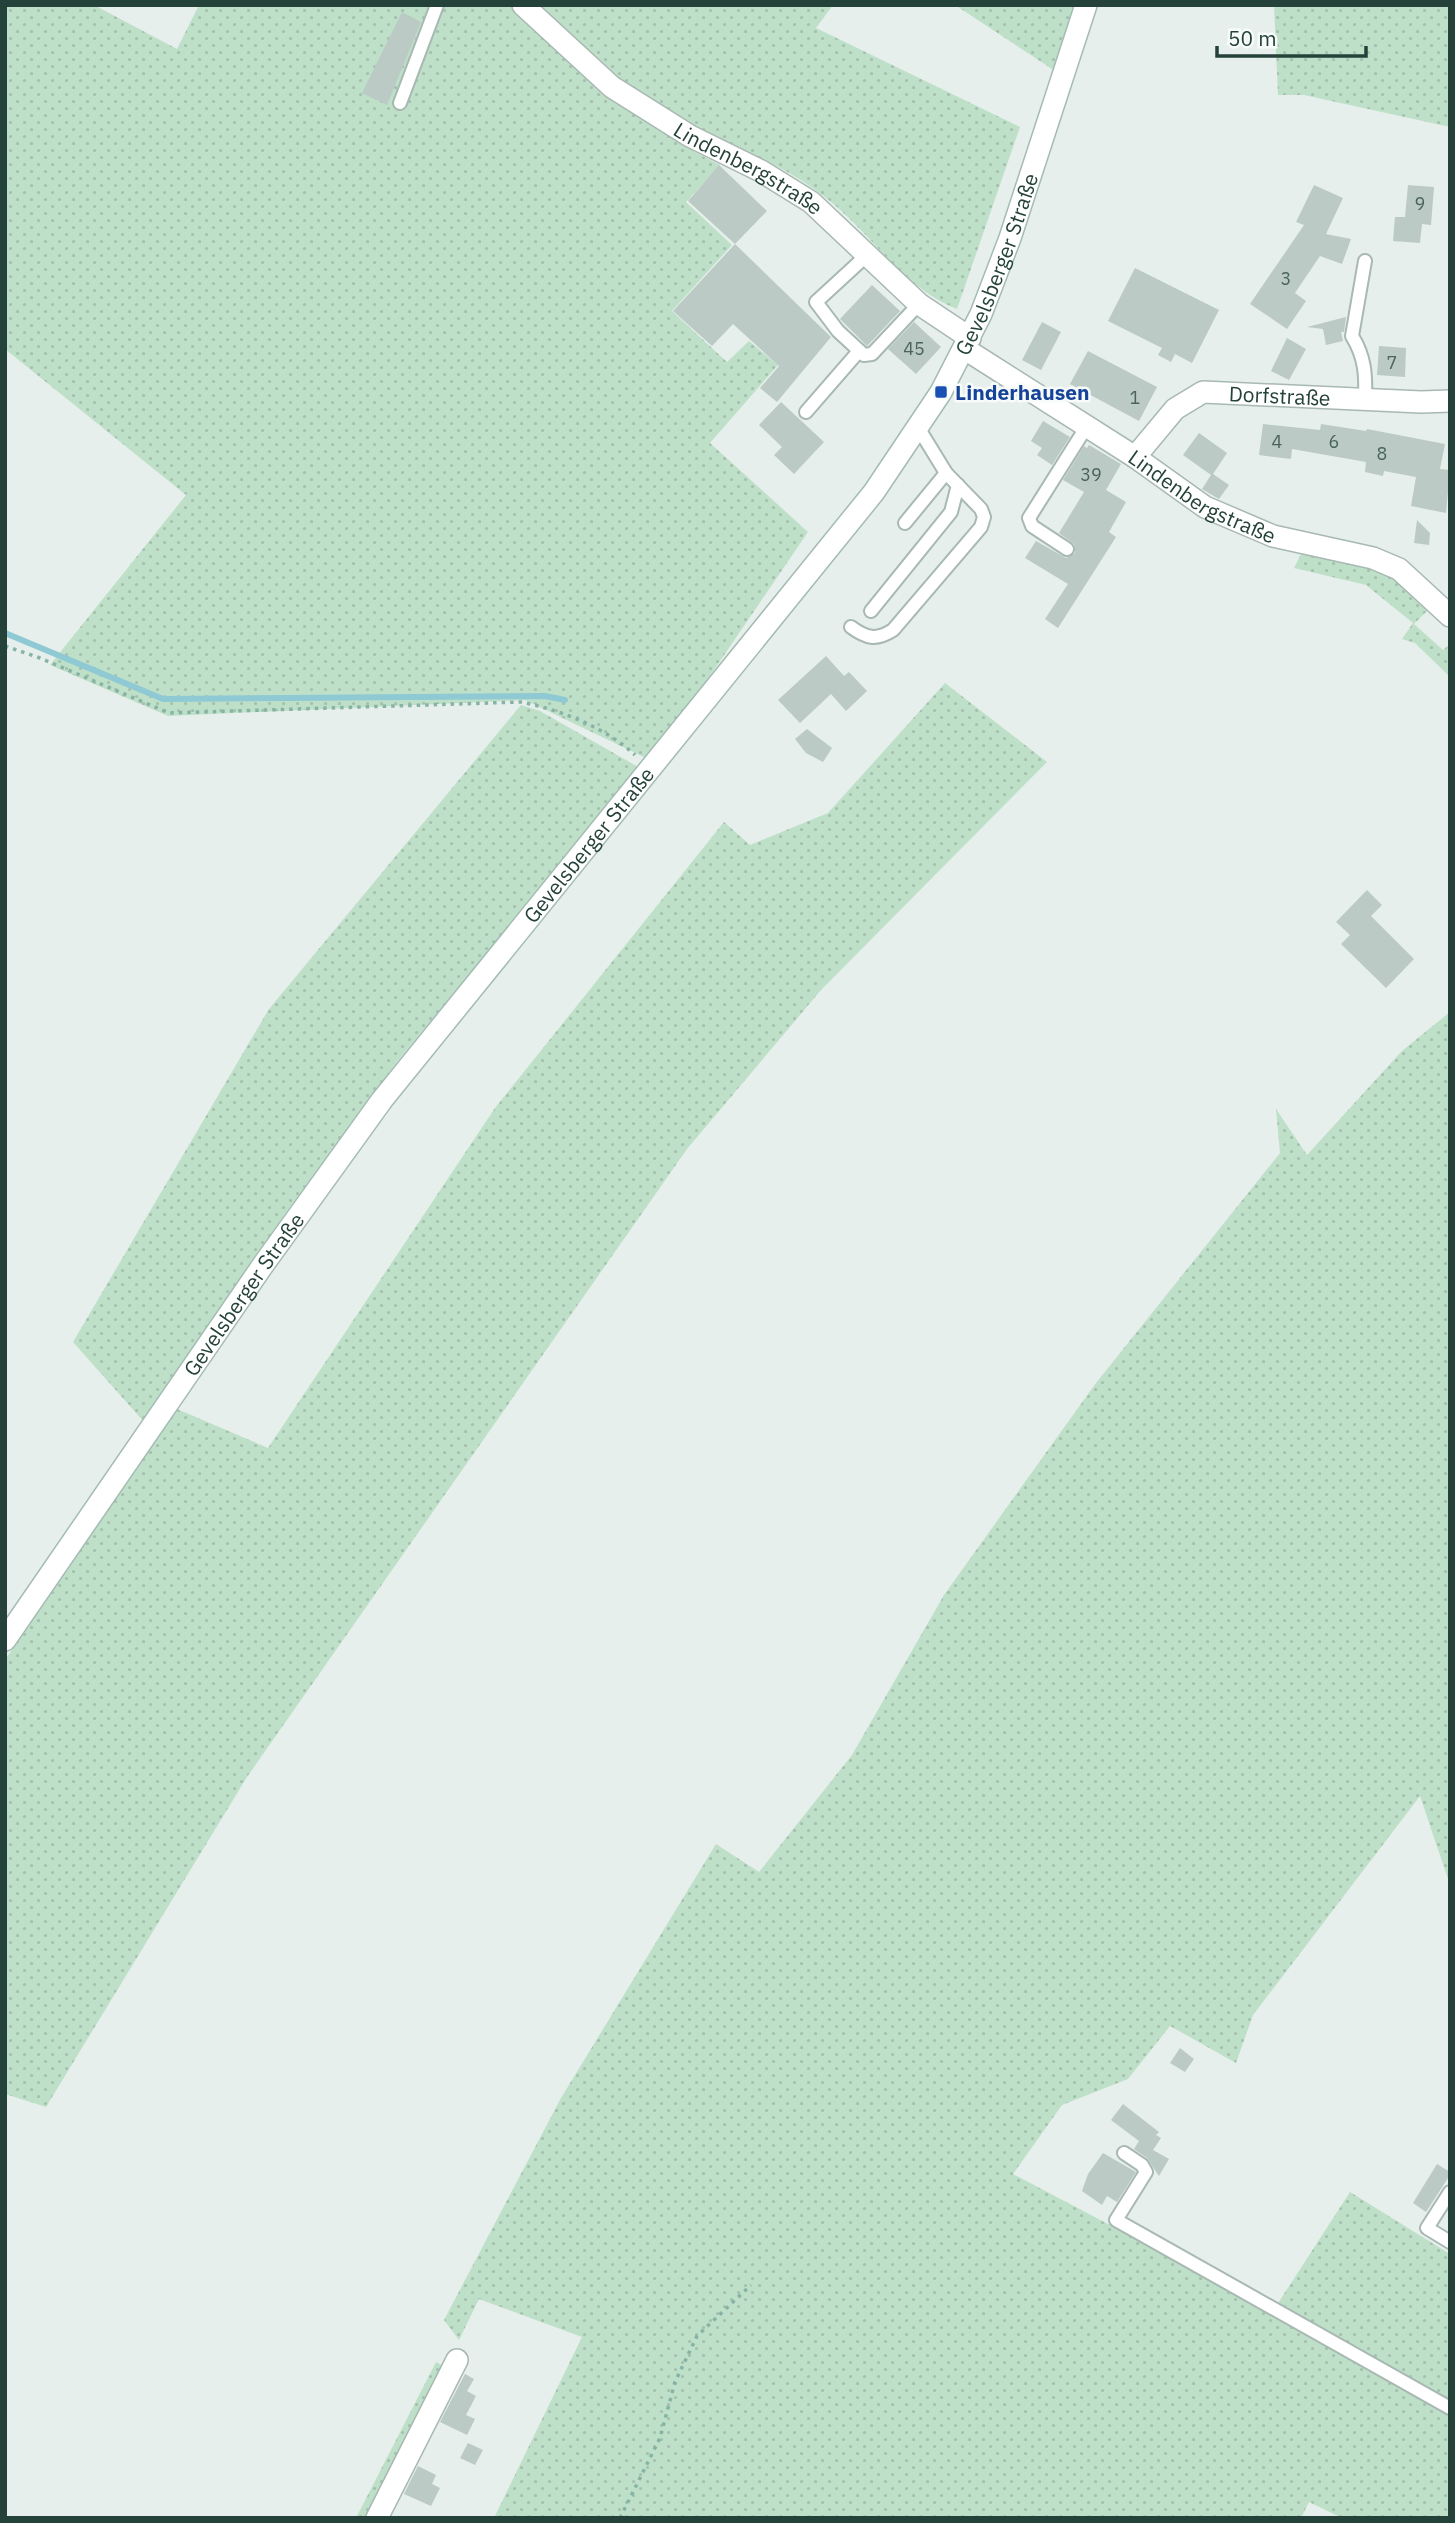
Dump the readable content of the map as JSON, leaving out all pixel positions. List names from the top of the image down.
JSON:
{
  "streets": {
    "main road": ["Lindenbergstraße", "Gevelsberger Straße", "Dorfstraße"]
  },
  "crossings": [
    ["Lindenbergstraße", "Gevelsberger Straße"],
    ["Lindenbergstraße", "Dorfstraße"]
  ],
  "places": {
    "transit": ["Linderhausen"]
  },
  "house_numbers": [
    "9",
    "3",
    "45",
    "7",
    "1",
    "4",
    "6",
    "8",
    "39"
  ],
  "scale_bar": "50 m"
}
